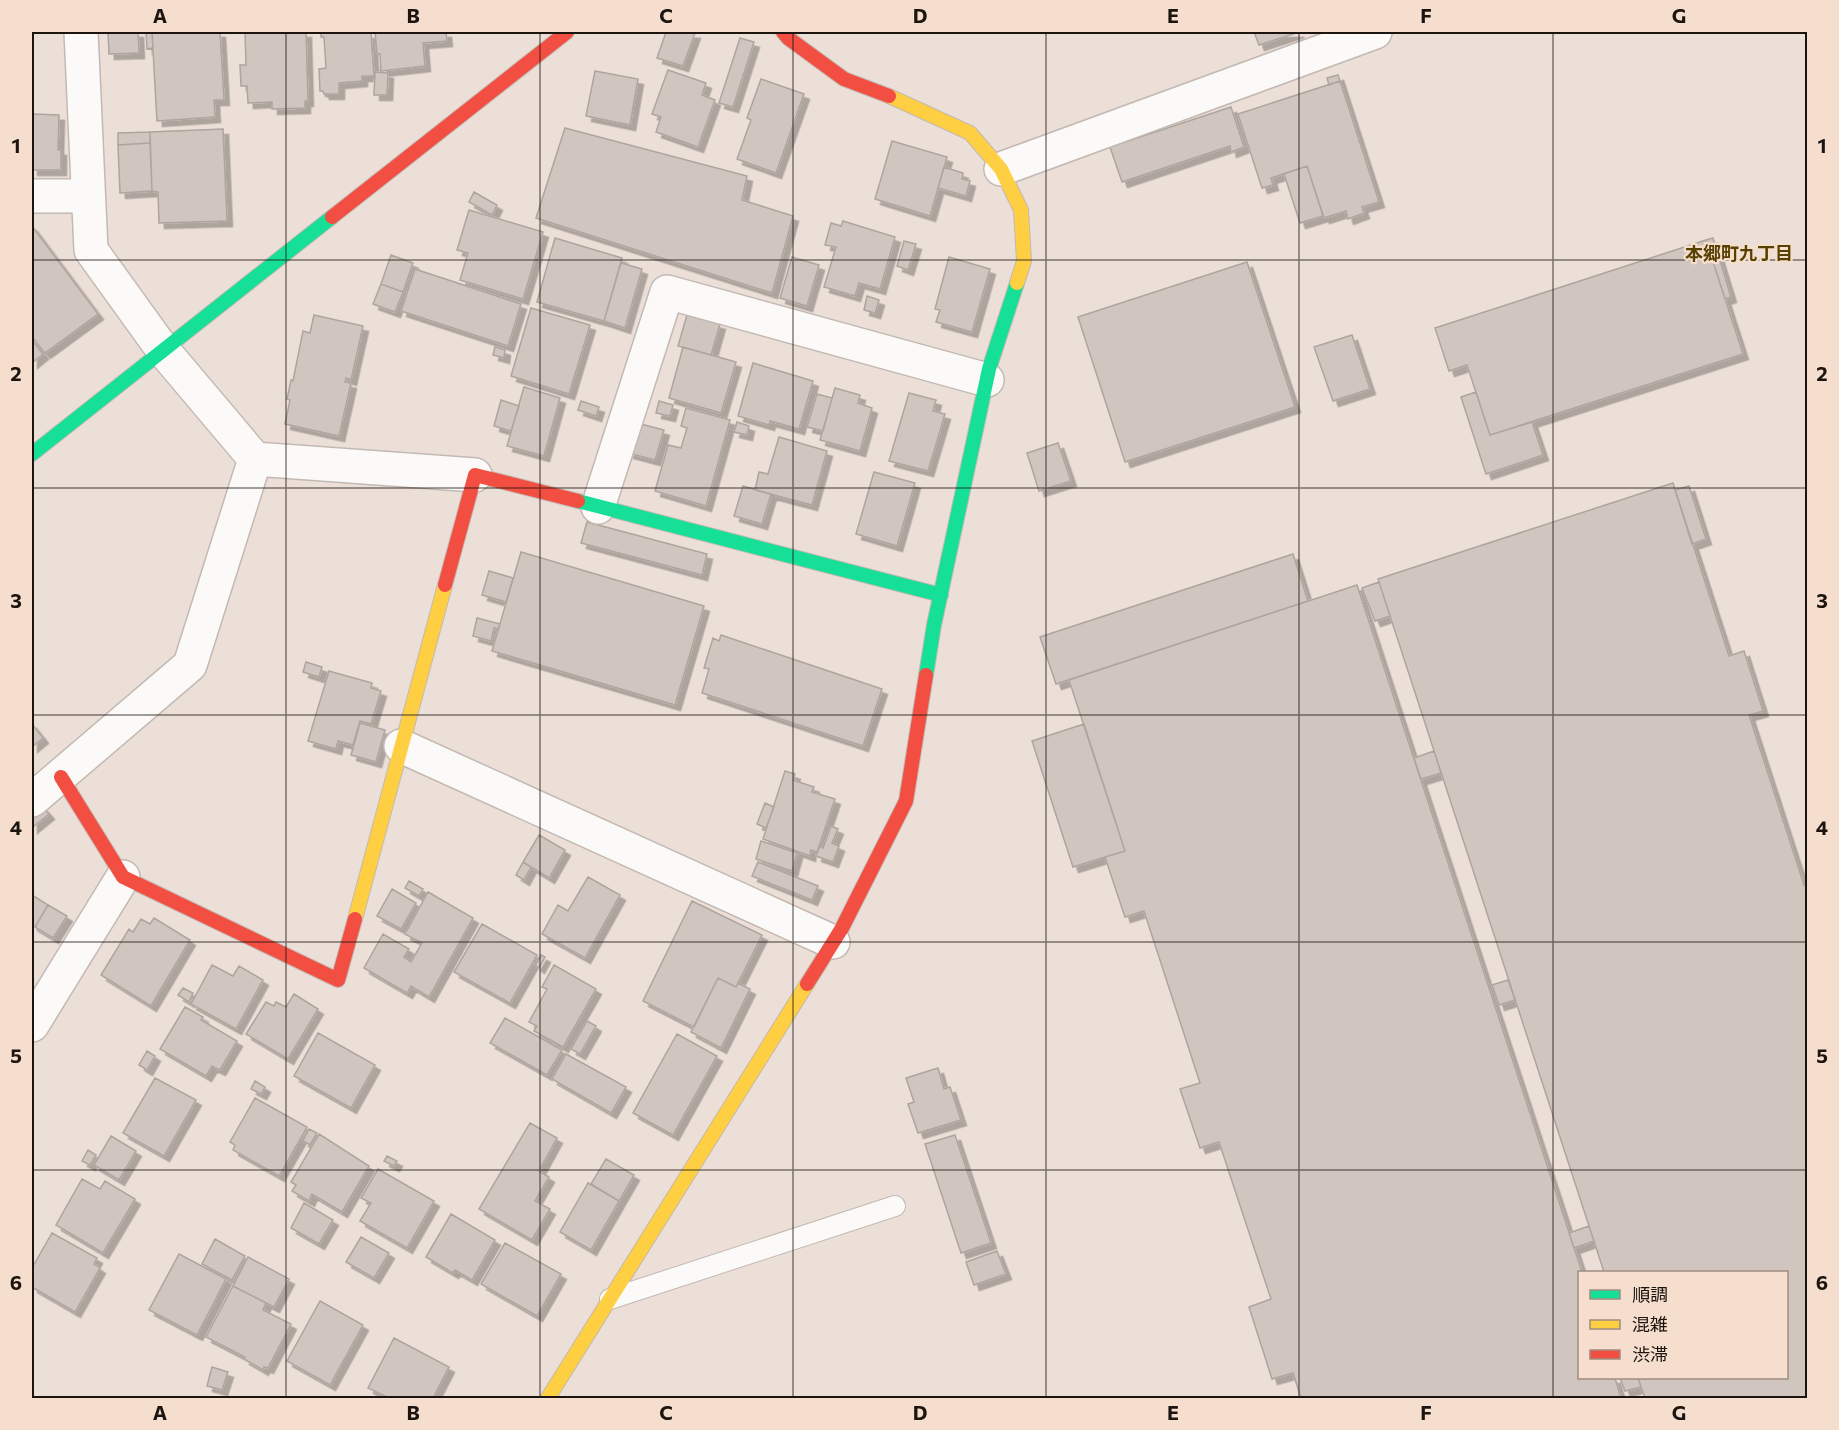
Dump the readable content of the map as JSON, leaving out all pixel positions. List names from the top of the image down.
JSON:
{
  "districts": ["本郷町九丁目"],
  "legend": ["順調", "混雑", "渋滞"],
  "grid": {
    "columns": [
      "A",
      "B",
      "C",
      "D",
      "E",
      "F",
      "G"
    ],
    "rows": [
      "1",
      "2",
      "3",
      "4",
      "5",
      "6"
    ]
  }
}
